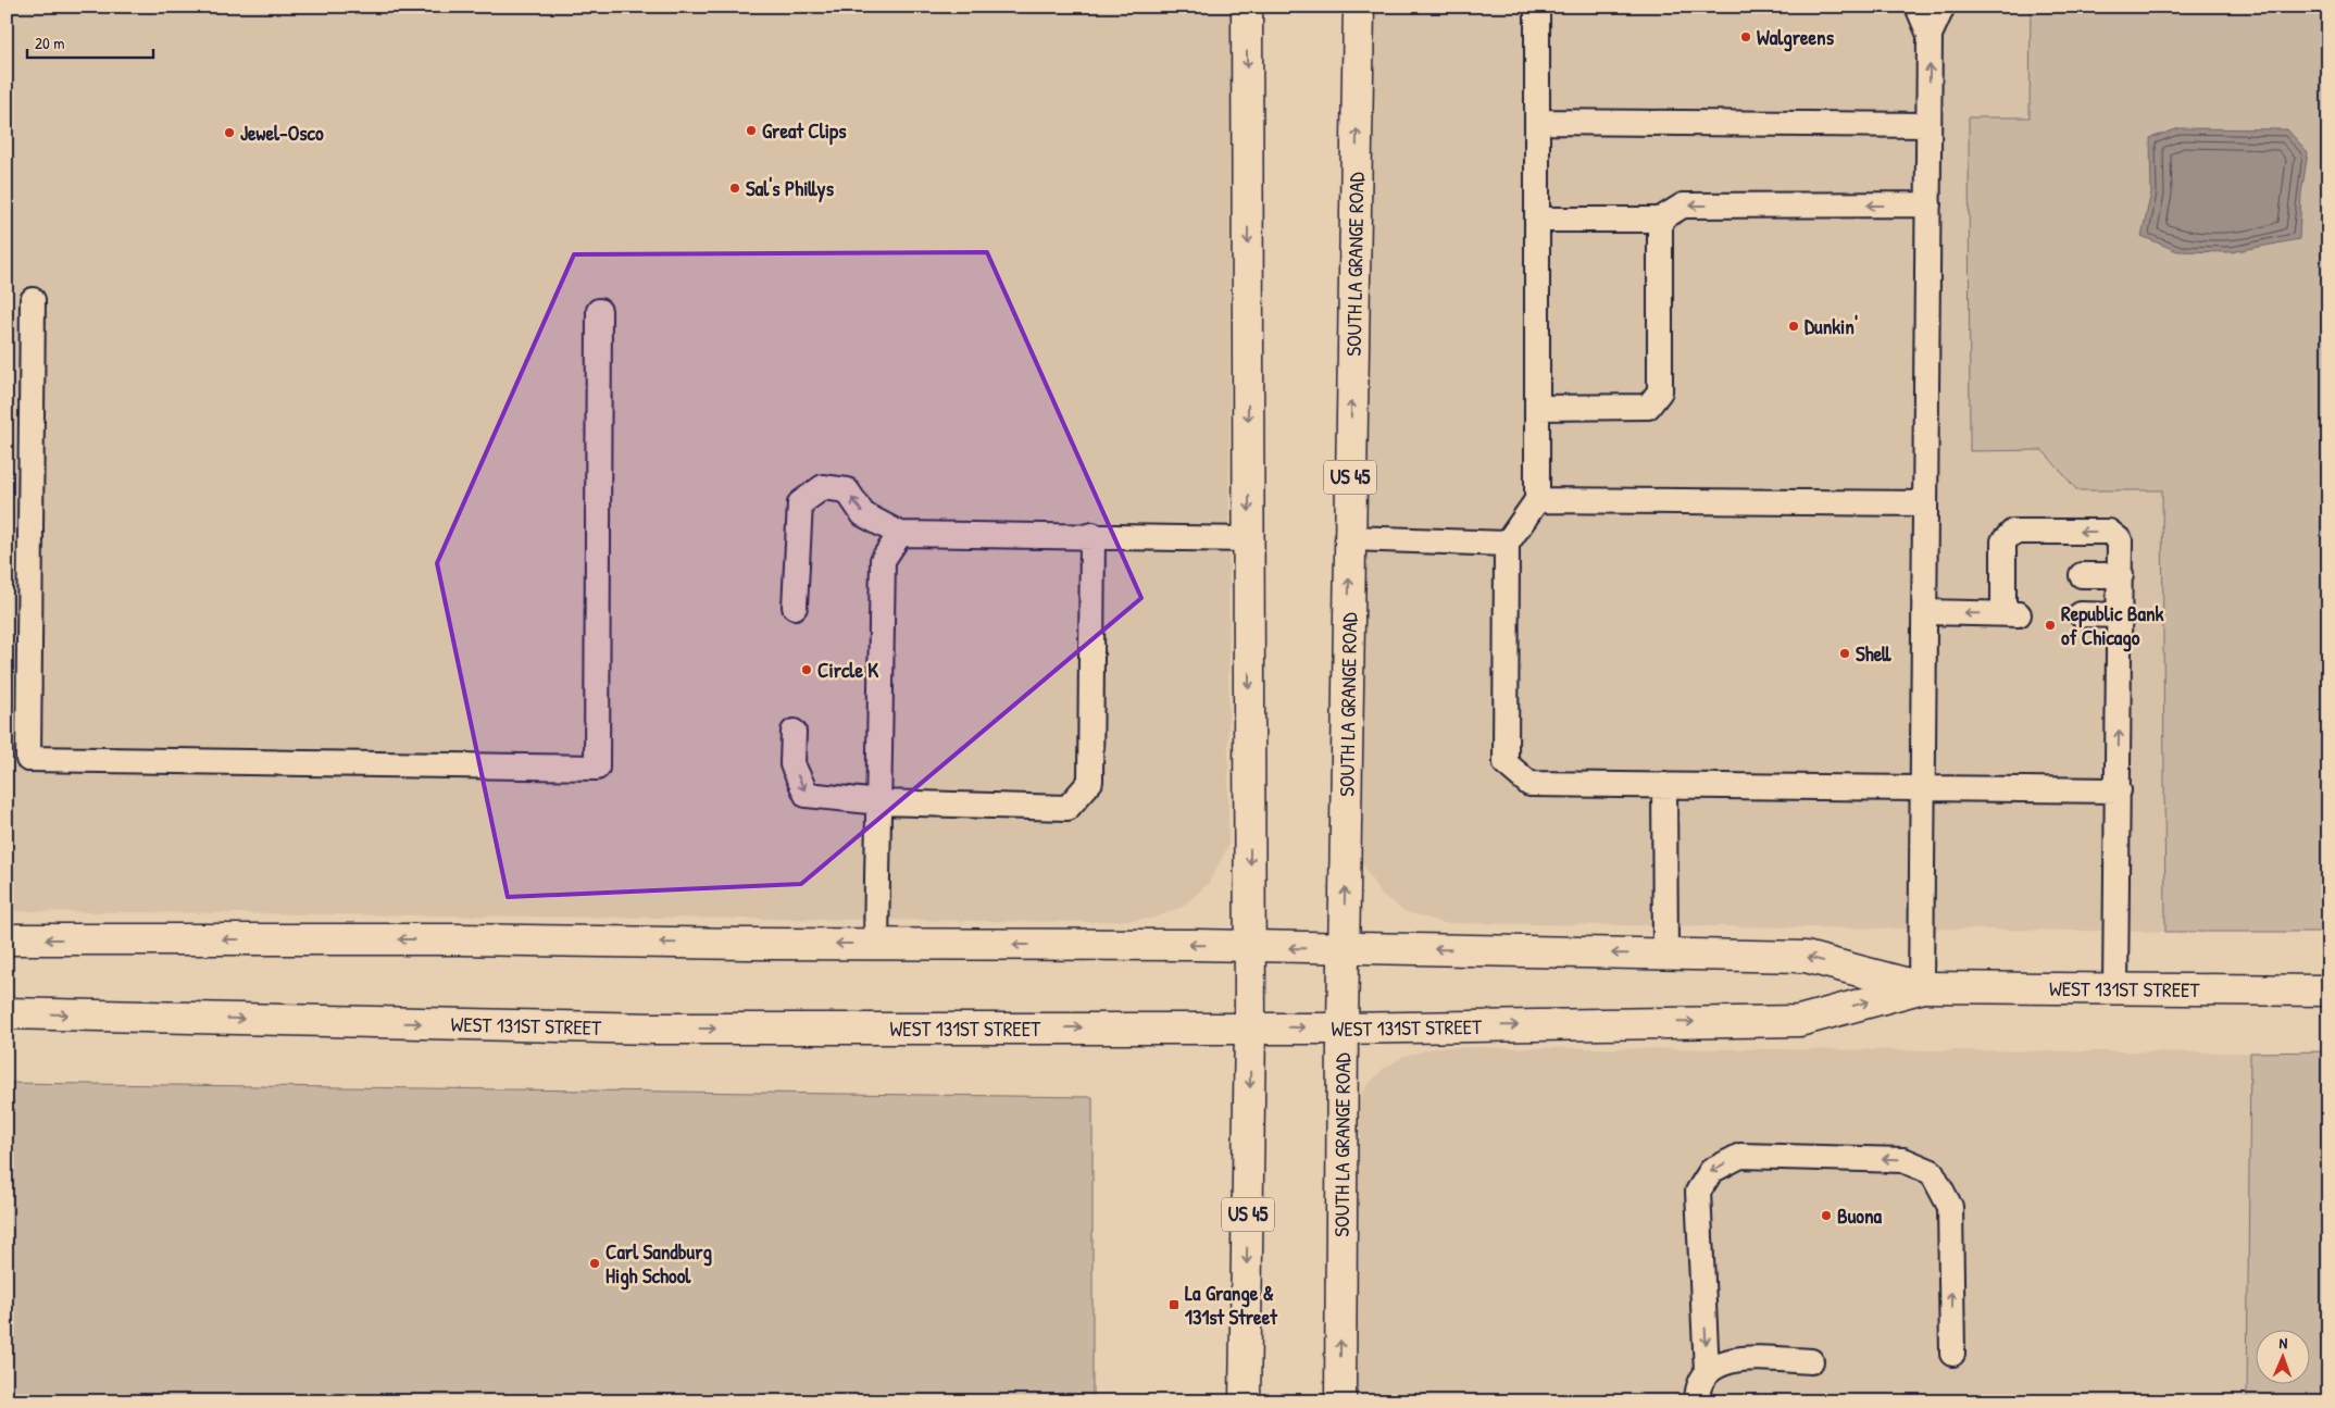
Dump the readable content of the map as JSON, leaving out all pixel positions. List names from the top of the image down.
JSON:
{
  "streets": {
    "main road": ["SOUTH LA GRANGE ROAD", "US 45", "WEST 131ST STREET"]
  },
  "crossings": [
    ["SOUTH LA GRANGE ROAD", "WEST 131ST STREET"],
    ["US 45", "WEST 131ST STREET"]
  ],
  "places": {
    "other": [
      "Walgreens",
      "Great Clips",
      "Jewel-Osco",
      "Sal's Phillys",
      "Dunkin'",
      "Republic Bank of Chicago",
      "Shell",
      "Circle K",
      "Buona",
      "Carl Sandburg High School"
    ],
    "transit": ["La Grange & 131st Street"]
  },
  "scale_bar": "20 m",
  "north": "top"
}
